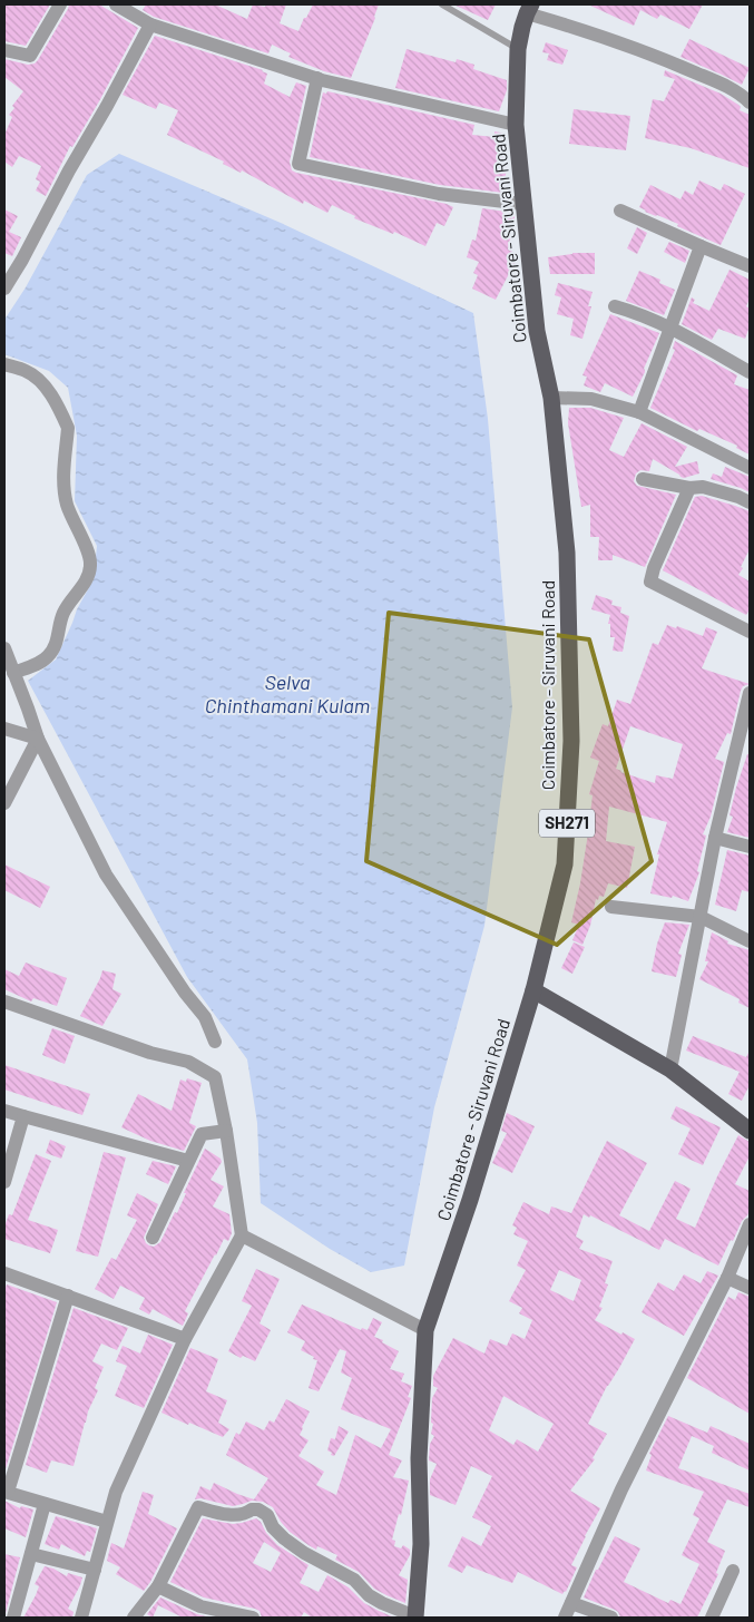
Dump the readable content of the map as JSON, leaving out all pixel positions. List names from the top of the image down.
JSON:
{
  "streets": {
    "main road": ["Coimbatore - Siruvani Road", "SH271"]
  },
  "water": ["Selva Chinthamani Kulam"]
}
